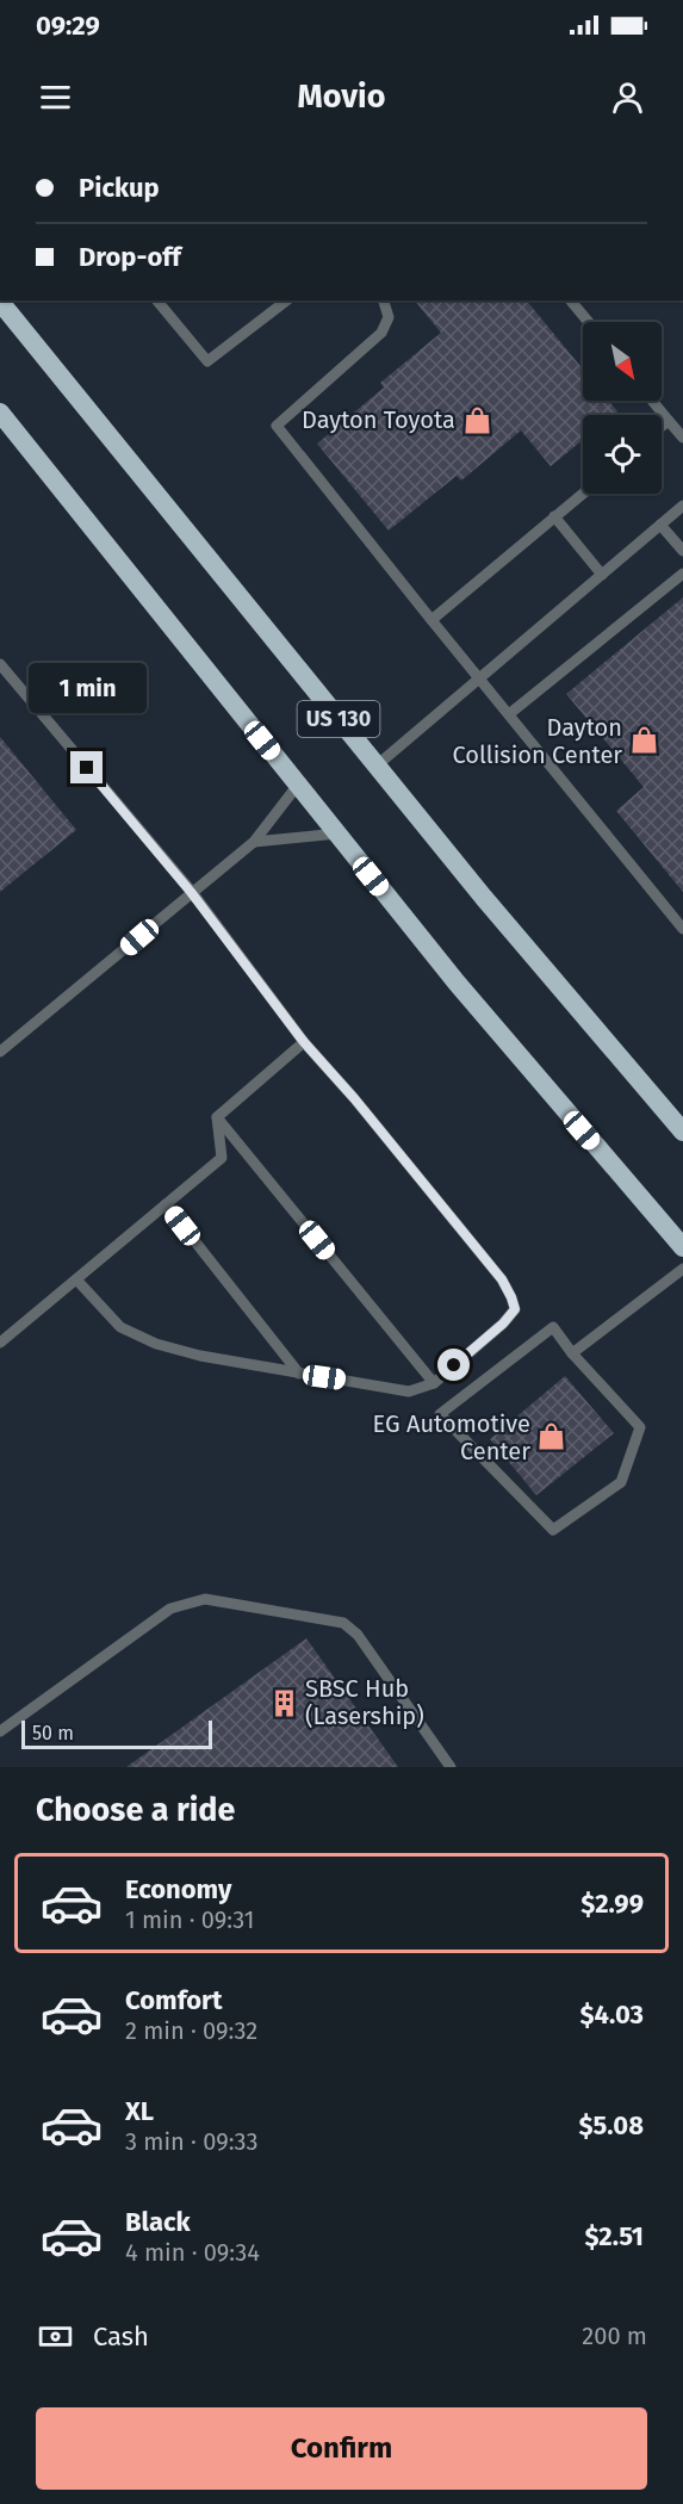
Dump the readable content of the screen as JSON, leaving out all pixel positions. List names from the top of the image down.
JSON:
{
  "streets": {
    "highway": ["US 130"]
  },
  "places": {
    "shop": ["Dayton Toyota", "Dayton Collision Center", "EG Automotive Center"],
    "building": ["SBSC Hub (Lasership)"]
  },
  "scale_bar": "50 m",
  "north": "bottom right",
  "page": {
    "status": "09:29",
    "header": "Movio",
    "banner": ["Pickup", "Drop-off"],
    "bubble": "1 min",
    "scale": "50 m",
    "heading": "Choose a ride",
    "list": [
      {
        "name": "Economy",
        "note": "1 min · 09:31",
        "value": "$2.99"
      },
      {
        "name": "Comfort",
        "note": "2 min · 09:32",
        "value": "$4.03"
      },
      {
        "name": "XL",
        "note": "3 min · 09:33",
        "value": "$5.08"
      },
      {
        "name": "Black",
        "note": "4 min · 09:34",
        "value": "$2.51"
      }
    ],
    "pay": ["Cash", "200 m"],
    "buttons": "Confirm"
  }
}
